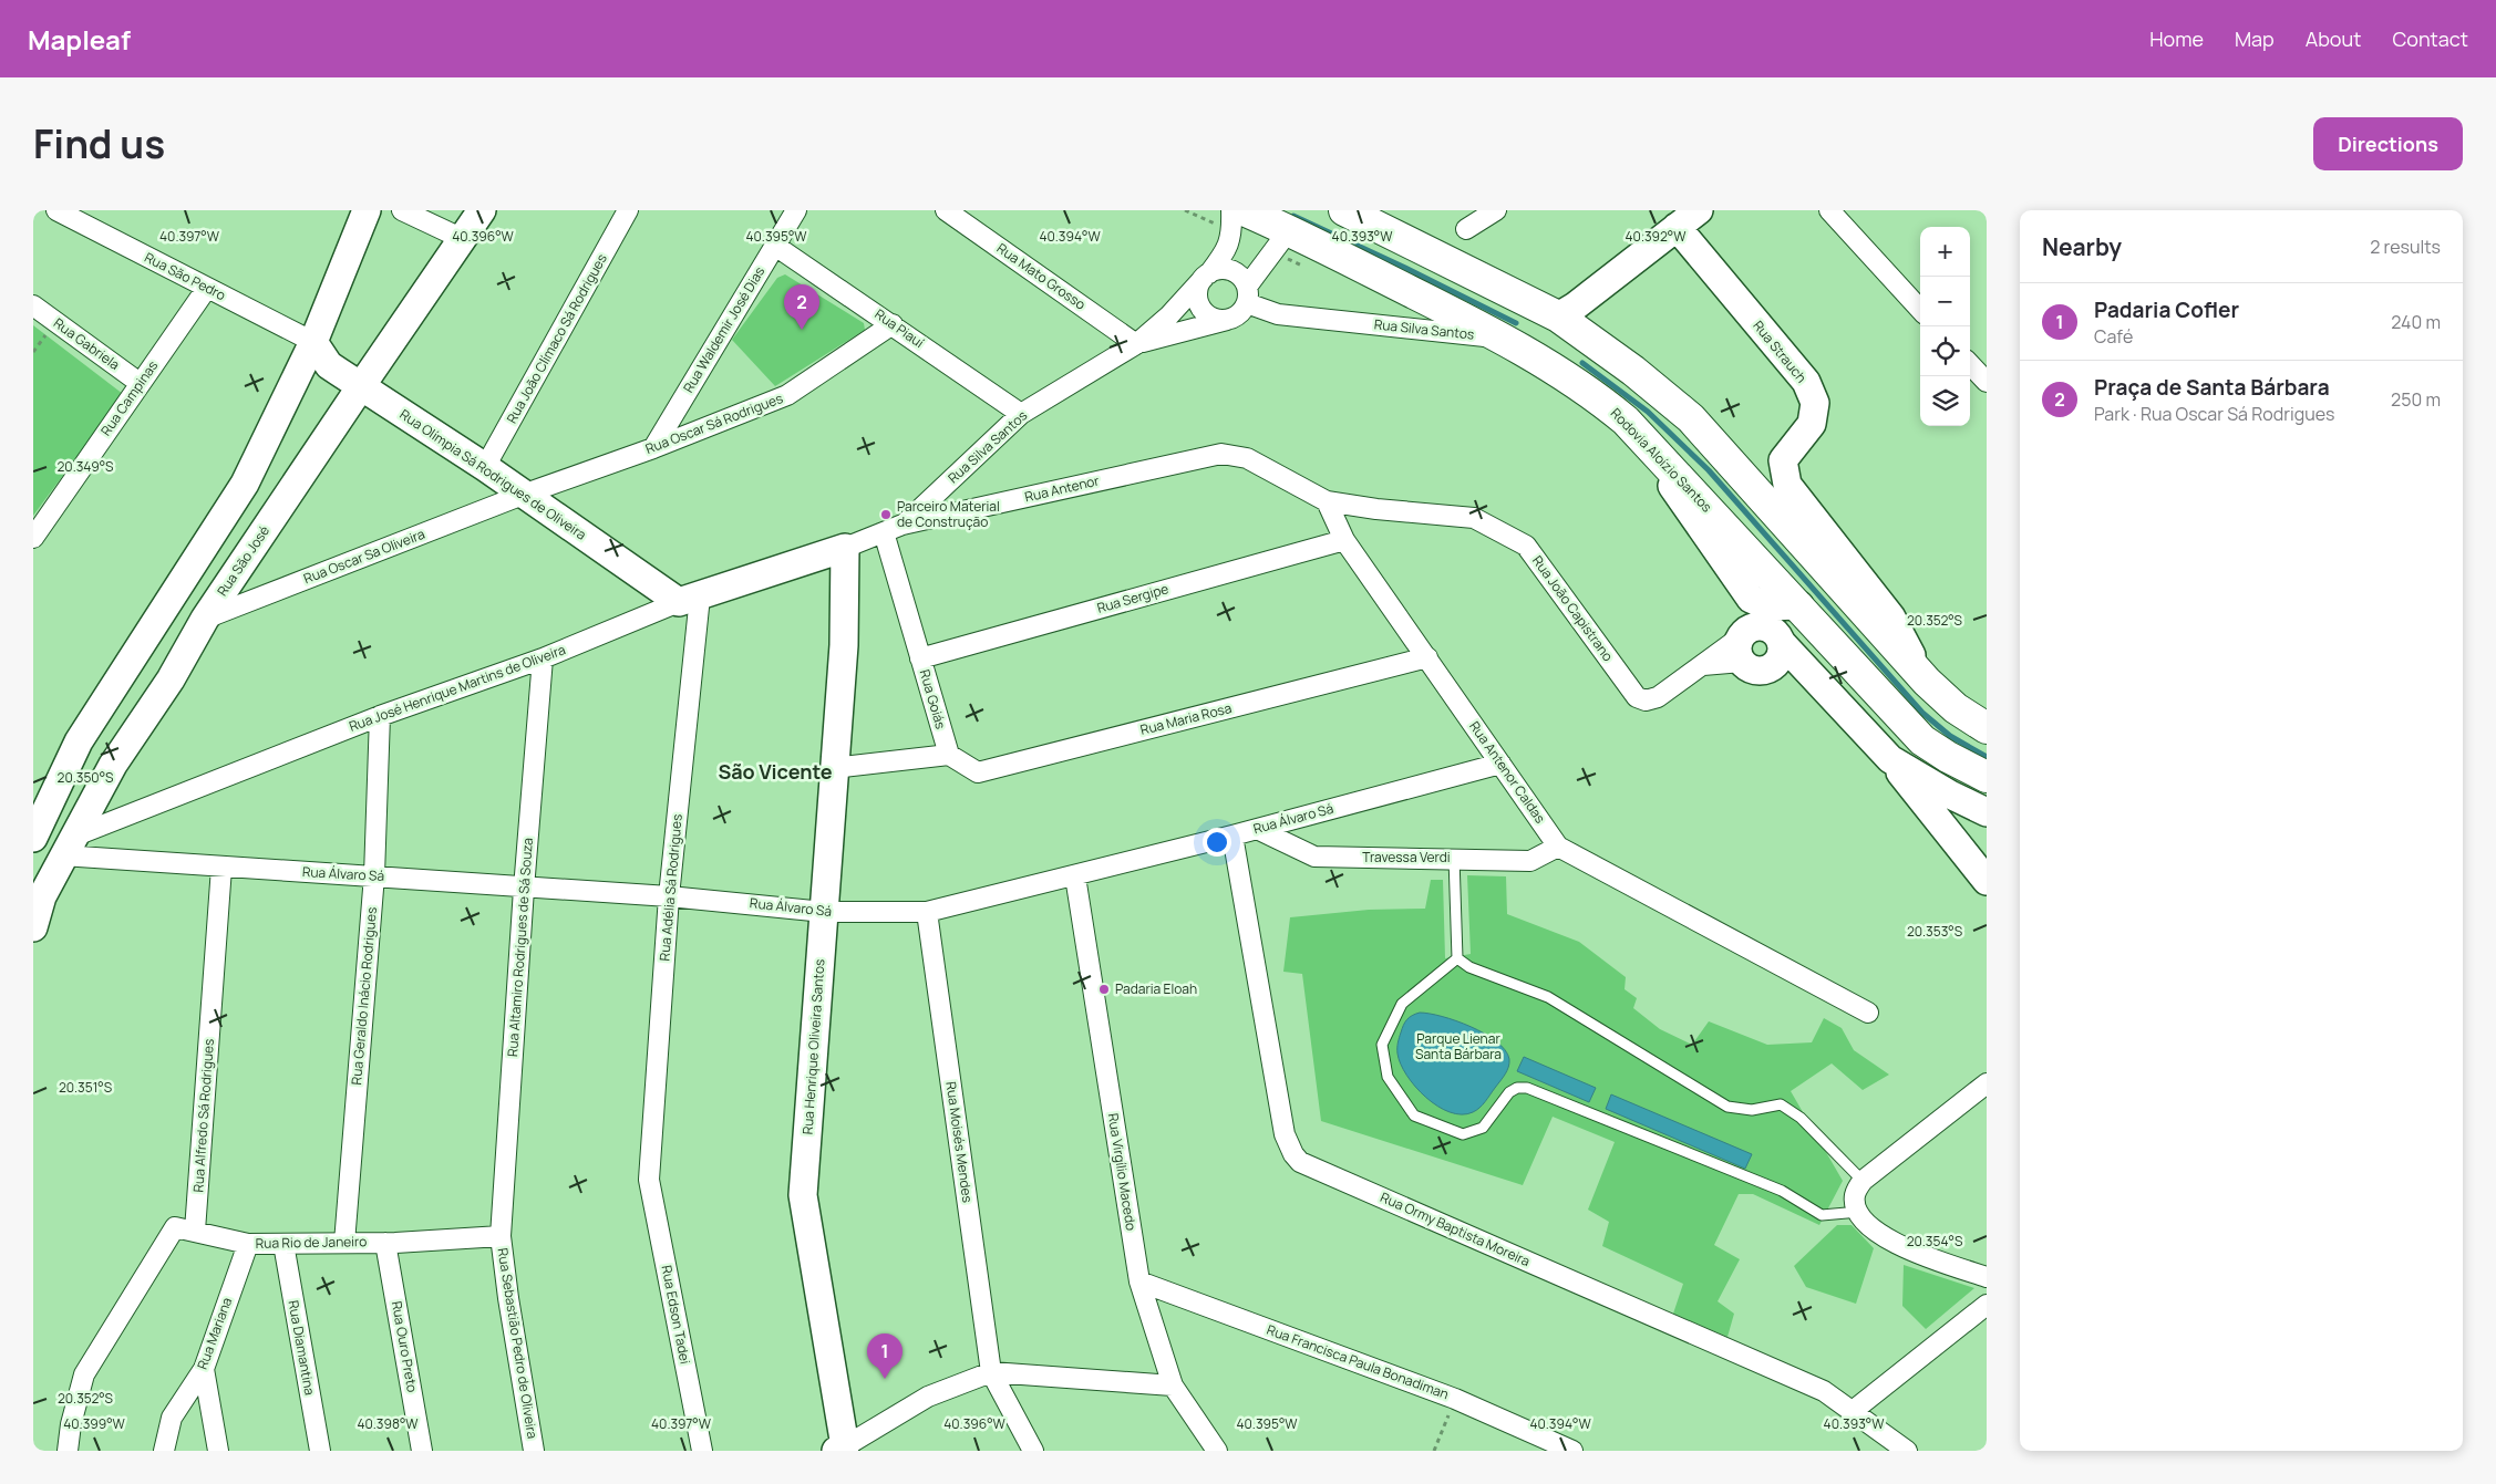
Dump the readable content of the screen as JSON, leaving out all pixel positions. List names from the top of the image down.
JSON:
{
  "streets": {
    "main road": ["Rodovia Aloízio Santos"],
    "street": [
      "Rua São Pedro",
      "Rua Mato Grosso",
      "Rua Piauí",
      "Rua Waldemir José Dias",
      "Rua Silva Santos",
      "Rua João Clímaco Sá Rodrigues",
      "Rua Gabriela",
      "Rua Strauch",
      "Rua Campinas",
      "Rua Oscar Sá Rodrigues",
      "Rua Olímpia Sá Rodrigues de Oliveira",
      "Rua Antenor",
      "Rua Oscar Sa Oliveira",
      "Rua São José",
      "Rua Sergipe",
      "Rua João Capistrano",
      "Rua José Henrique Martins de Oliveira",
      "Rua Goiás",
      "Rua Maria Rosa",
      "Rua Antenor Caldas",
      "Rua Álvaro Sá",
      "Travessa Verdi",
      "Rua Adélia Sá Rodrigues",
      "Rua Altamiro Rodrigues de Sá Souza",
      "Rua Geraldo Inácio Rodrigues",
      "Rua Henrique Oliveira Santos",
      "Rua Alfredo Sá Rodrigues",
      "Rua Moisés Mendes",
      "Rua Virgílio Macedo",
      "Rua Ormy Baptista Moreira",
      "Rua Rio de Janeiro",
      "Rua Edson Tadei",
      "Rua Mariana",
      "Rua Sebastião Pedro de Oliveira",
      "Rua Ouro Preto",
      "Rua Diamantina",
      "Rua Francisca Paula Bonadiman"
    ]
  },
  "crossings": [
    ["Rua São Pedro", "Rua Campinas"],
    ["Rua São Pedro", "Rua Olímpia Sá Rodrigues de Oliveira"],
    ["Rua Mato Grosso", "Rua Silva Santos"],
    ["Rua Piauí", "Rua Waldemir José Dias"],
    ["Rua Piauí", "Rua Silva Santos"],
    ["Rua Piauí", "Rua Oscar Sá Rodrigues"],
    ["Rua Waldemir José Dias", "Rua Oscar Sá Rodrigues"],
    ["Rua Silva Santos", "Rodovia Aloízio Santos"],
    ["Rua Silva Santos", "Rua Antenor"],
    ["Rua João Clímaco Sá Rodrigues", "Rua Olímpia Sá Rodrigues de Oliveira"],
    ["Rua Gabriela", "Rua Campinas"],
    ["Rua Strauch", "Rodovia Aloízio Santos"],
    ["Rua Oscar Sá Rodrigues", "Rua Olímpia Sá Rodrigues de Oliveira"],
    ["Rua Oscar Sá Rodrigues", "Rua Oscar Sa Oliveira"],
    ["Rua Olímpia Sá Rodrigues de Oliveira", "Rua Oscar Sa Oliveira"],
    ["Rua Olímpia Sá Rodrigues de Oliveira", "Rua São José"],
    ["Rua Olímpia Sá Rodrigues de Oliveira", "Rua José Henrique Martins de Oliveira"],
    ["Rua Olímpia Sá Rodrigues de Oliveira", "Rua Adélia Sá Rodrigues"],
    ["Rua Antenor", "Rua João Capistrano"],
    ["Rua Antenor", "Rua Antenor Caldas"],
    ["Rua Oscar Sa Oliveira", "Rua São José"],
    ["Rua São José", "Rua José Henrique Martins de Oliveira"],
    ["Rua São José", "Rua Álvaro Sá"],
    ["Rua Sergipe", "Rua Goiás"],
    ["Rua Sergipe", "Rua Antenor Caldas"],
    ["Rua João Capistrano", "Rua Antenor Caldas"],
    ["Rua José Henrique Martins de Oliveira", "Rua Álvaro Sá"],
    ["Rua José Henrique Martins de Oliveira", "Rua Adélia Sá Rodrigues"],
    ["Rua José Henrique Martins de Oliveira", "Rua Altamiro Rodrigues de Sá Souza"],
    ["Rua José Henrique Martins de Oliveira", "Rua Geraldo Inácio Rodrigues"],
    ["Rua José Henrique Martins de Oliveira", "Rua Henrique Oliveira Santos"],
    ["Rua Goiás", "Rua Maria Rosa"],
    ["Rua Maria Rosa", "Rua Antenor Caldas"],
    ["Rua Antenor Caldas", "Rua Álvaro Sá"],
    ["Rua Antenor Caldas", "Travessa Verdi"],
    ["Rua Álvaro Sá", "Travessa Verdi"],
    ["Rua Álvaro Sá", "Rua Adélia Sá Rodrigues"],
    ["Rua Álvaro Sá", "Rua Altamiro Rodrigues de Sá Souza"],
    ["Rua Álvaro Sá", "Rua Geraldo Inácio Rodrigues"],
    ["Rua Álvaro Sá", "Rua Henrique Oliveira Santos"],
    ["Rua Álvaro Sá", "Rua Alfredo Sá Rodrigues"],
    ["Rua Álvaro Sá", "Rua Moisés Mendes"],
    ["Rua Álvaro Sá", "Rua Virgílio Macedo"],
    ["Rua Álvaro Sá", "Rua Ormy Baptista Moreira"],
    ["Rua Adélia Sá Rodrigues", "Rua Edson Tadei"],
    ["Rua Altamiro Rodrigues de Sá Souza", "Rua Rio de Janeiro"],
    ["Rua Altamiro Rodrigues de Sá Souza", "Rua Sebastião Pedro de Oliveira"],
    ["Rua Geraldo Inácio Rodrigues", "Rua Rio de Janeiro"],
    ["Rua Alfredo Sá Rodrigues", "Rua Rio de Janeiro"],
    ["Rua Virgílio Macedo", "Rua Francisca Paula Bonadiman"],
    ["Rua Rio de Janeiro", "Rua Mariana"],
    ["Rua Rio de Janeiro", "Rua Sebastião Pedro de Oliveira"],
    ["Rua Rio de Janeiro", "Rua Ouro Preto"],
    ["Rua Rio de Janeiro", "Rua Diamantina"]
  ],
  "districts": ["São Vicente"],
  "parks": ["Parque Lienar Santa Bárbara"],
  "places": ["Parceiro Material de Construção", "Padaria Eloah"],
  "page": {
    "header": "Mapleaf",
    "nav": [
      "Home",
      "Map",
      "About",
      "Contact"
    ],
    "title": "Find us",
    "buttons": "Directions",
    "heading": ["Nearby", "2 results"],
    "map_buttons": ["+", "−"],
    "list": [
      {
        "mark": "1",
        "name": "Padaria Cofler",
        "note": "Café",
        "value": "240 m"
      },
      {
        "mark": "2",
        "name": "Praça de Santa Bárbara",
        "note": "Park · Rua Oscar Sá Rodrigues",
        "value": "250 m"
      }
    ],
    "pins": ["2", "1"]
  },
  "coordinates": [
    "40.397°W",
    "40.396°W",
    "40.395°W",
    "40.394°W",
    "40.393°W",
    "40.392°W",
    "20.349°S",
    "20.352°S",
    "20.350°S",
    "20.353°S",
    "20.351°S",
    "20.354°S",
    "40.399°W",
    "40.398°W"
  ]
}
